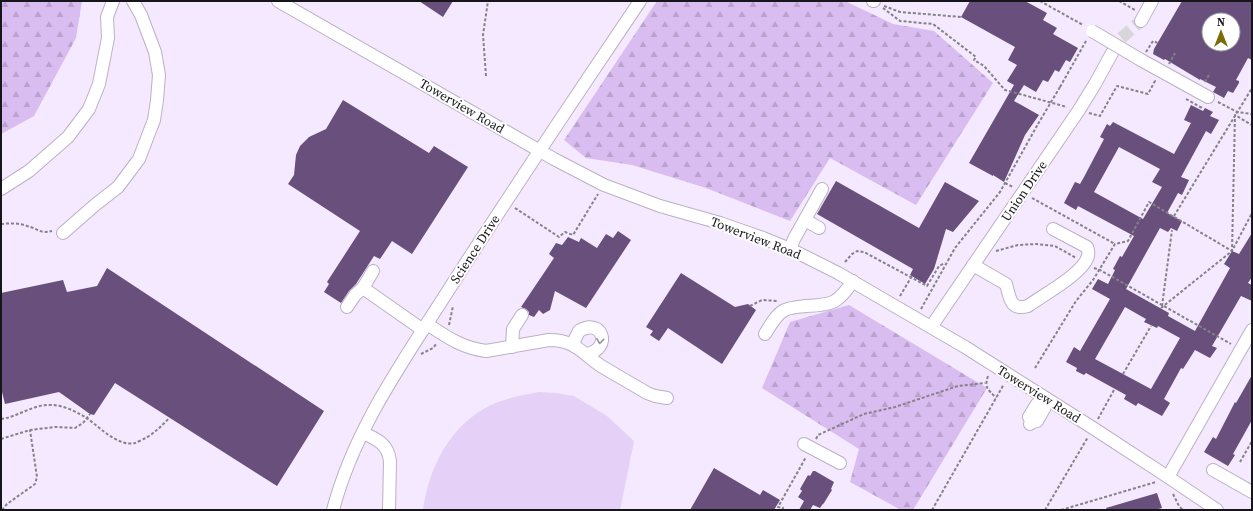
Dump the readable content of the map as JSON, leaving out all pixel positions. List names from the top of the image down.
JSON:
{
  "streets": {
    "street": ["Towerview Road", "Union Drive", "Science Drive"]
  },
  "crossings": [
    ["Towerview Road", "Union Drive"],
    ["Towerview Road", "Science Drive"]
  ],
  "north": "top"
}
